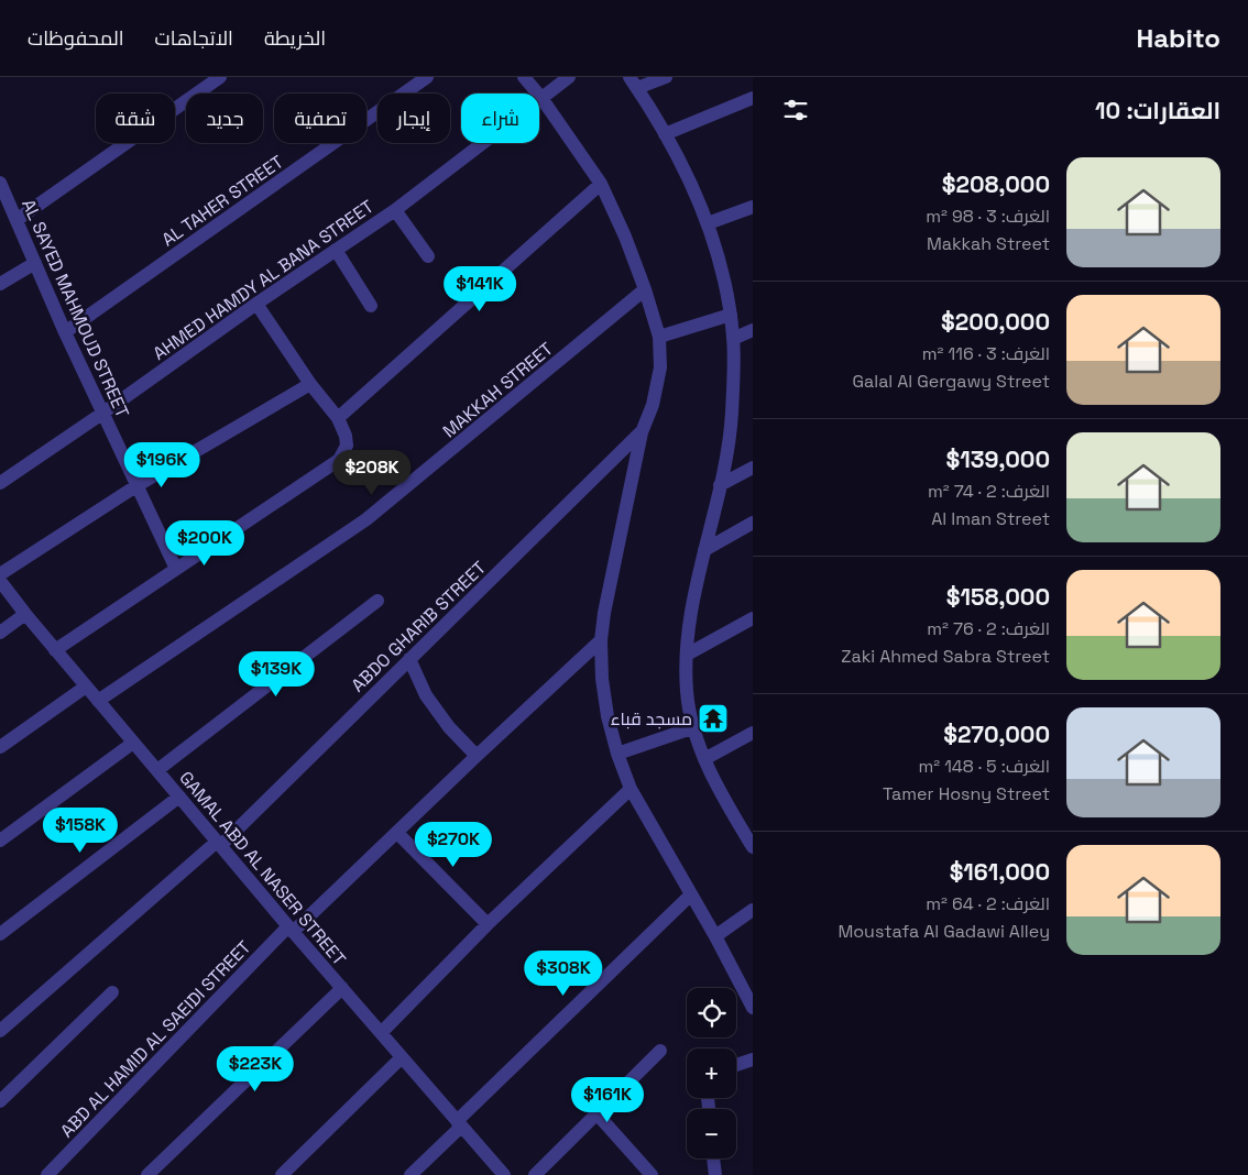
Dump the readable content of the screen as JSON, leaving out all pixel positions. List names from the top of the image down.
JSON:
{
  "streets": {
    "street": [
      "AL TAHER STREET",
      "AHMED HAMDY AL BANA STREET",
      "AL SAYED MAHMOUD STREET",
      "MAKKAH STREET",
      "ABDO GHARIB STREET",
      "GAMAL ABD AL NASER STREET",
      "ABD AL HAMID AL SAEIDI STREET"
    ]
  },
  "crossings": [
    ["AL TAHER STREET", "AL SAYED MAHMOUD STREET"],
    ["AHMED HAMDY AL BANA STREET", "AL SAYED MAHMOUD STREET"],
    ["MAKKAH STREET", "GAMAL ABD AL NASER STREET"],
    ["ABDO GHARIB STREET", "GAMAL ABD AL NASER STREET"],
    ["GAMAL ABD AL NASER STREET", "ABD AL HAMID AL SAEIDI STREET"]
  ],
  "places": {
    "temple": ["مسجد قباء"]
  },
  "page": {
    "header": "Habito",
    "nav": ["الخريطة", "الاتجاهات", "المحفوظات"],
    "heading": "العقارات: 10",
    "chip": [
      "شراء",
      "إيجار",
      "تصفية",
      "جديد",
      "شقة"
    ],
    "list": [
      {
        "name": "$208,000",
        "note": "الغرف: 3 · 98 m² · Makkah Street"
      },
      {
        "name": "$200,000",
        "note": "الغرف: 3 · 116 m² · Galal Al Gergawy Street"
      },
      {
        "name": "$139,000",
        "note": "الغرف: 2 · 74 m² · Al Iman Street"
      },
      {
        "name": "$158,000",
        "note": "الغرف: 2 · 76 m² · Zaki Ahmed Sabra Street"
      },
      {
        "name": "$270,000",
        "note": "الغرف: 5 · 148 m² · Tamer Hosny Street"
      },
      {
        "name": "$161,000",
        "note": "الغرف: 2 · 64 m² · Moustafa Al Gadawi Alley"
      }
    ],
    "price": [
      "$141K",
      "$196K",
      "$208K",
      "$200K",
      "$139K",
      "$158K",
      "$270K",
      "$308K",
      "$223K",
      "$161K"
    ],
    "map_buttons": ["+", "−"]
  }
}
